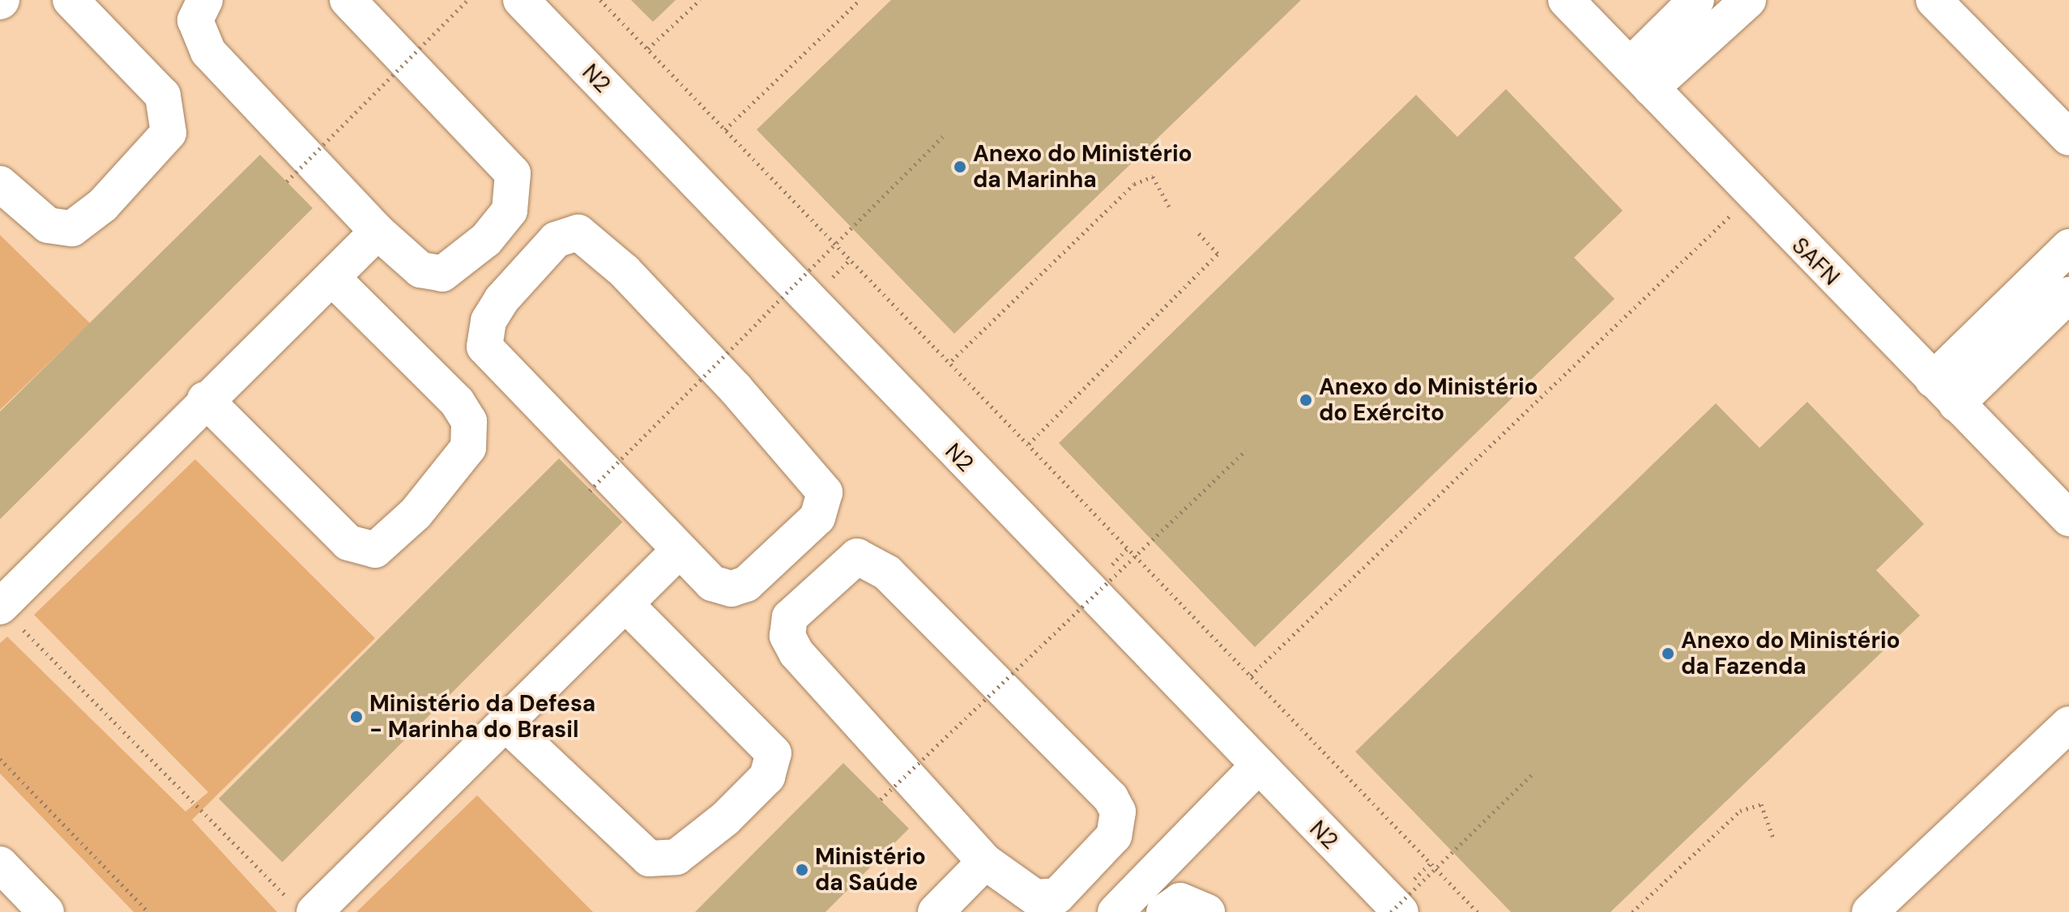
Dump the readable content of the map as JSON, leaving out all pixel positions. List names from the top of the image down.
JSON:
{
  "streets": {
    "main road": ["N2", "SAFN"]
  },
  "places": [
    "Anexo do Ministério da Marinha",
    "Anexo do Ministério do Exército",
    "Anexo do Ministério da Fazenda",
    "Ministério da Defesa - Marinha do Brasil",
    "Ministério da Saúde"
  ]
}
